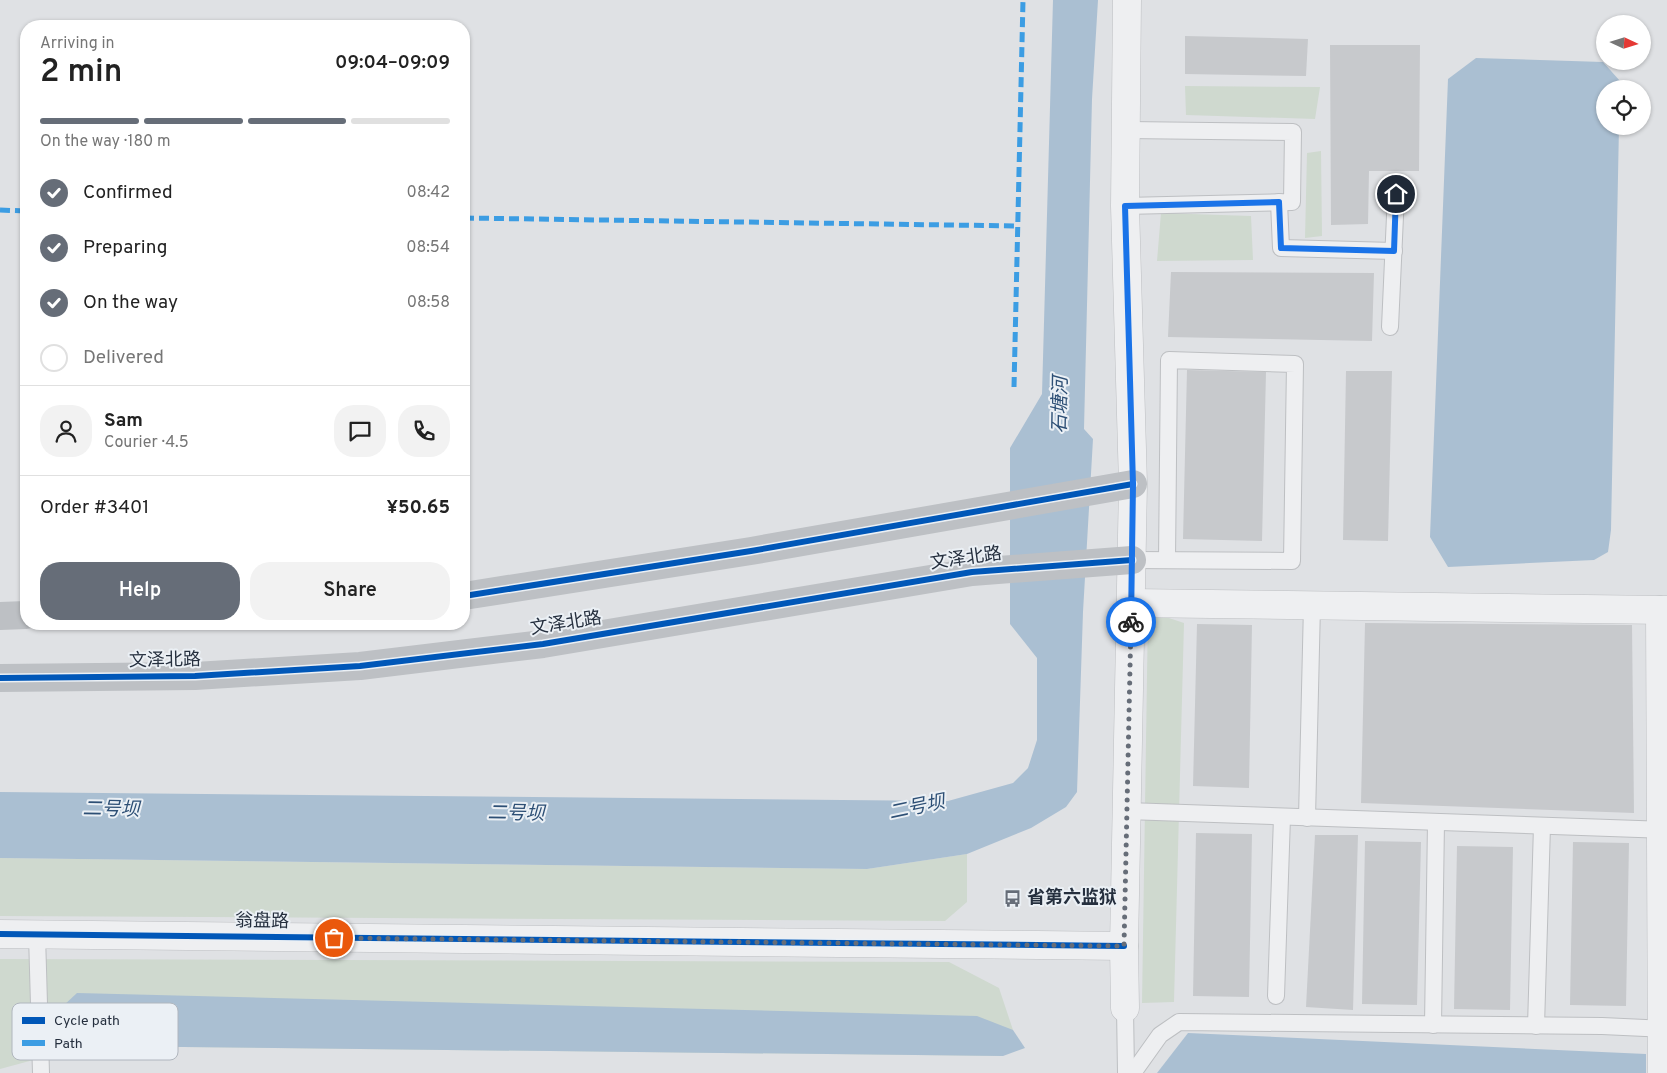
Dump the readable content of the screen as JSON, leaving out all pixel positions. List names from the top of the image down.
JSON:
{
  "streets": {
    "main road": ["文泽北路"],
    "street": ["翁盘路"]
  },
  "water": ["石塘河", "二号坝"],
  "places": {
    "bus stop": ["省第六监狱"]
  },
  "legend": ["Cycle path", "Path"],
  "north": "right",
  "page": {
    "heading": ["2 min", "Arriving in", "09:04–09:09"],
    "panel": [
      "Sam",
      "Courier · 4.5",
      "Order #3401",
      "¥50.65"
    ],
    "bar": "On the way · 180 m",
    "list": [
      ["Confirmed", "08:42"],
      ["Preparing", "08:54"],
      ["On the way", "08:58"],
      "Delivered"
    ],
    "buttons": ["Help", "Share"]
  }
}
